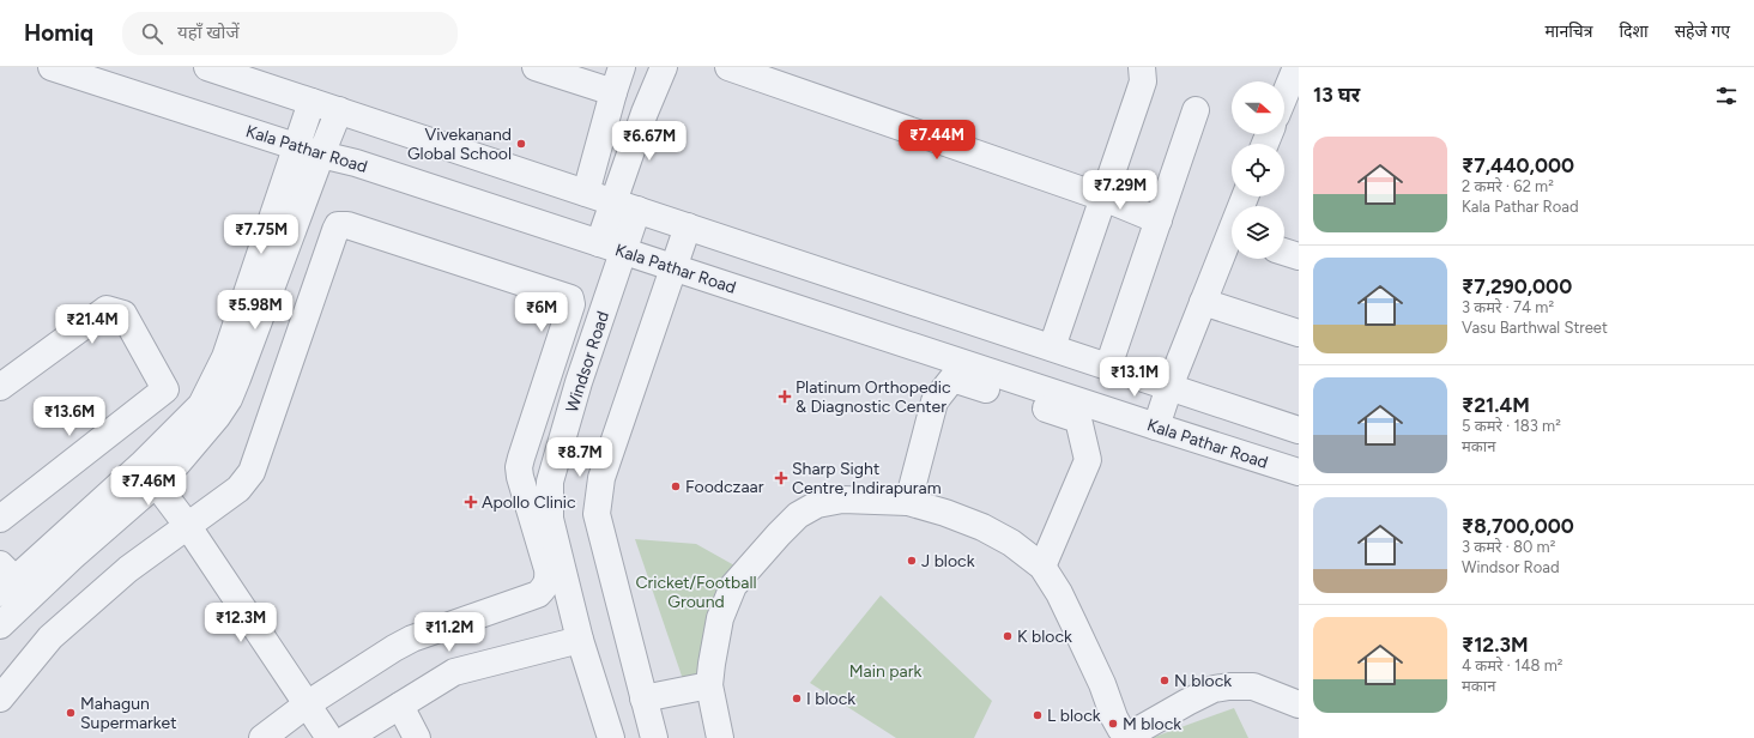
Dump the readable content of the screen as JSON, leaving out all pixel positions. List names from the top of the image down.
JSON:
{
  "streets": {
    "street": ["Kala Pathar Road", "Windsor Road"]
  },
  "crossings": [
    ["Kala Pathar Road", "Windsor Road"]
  ],
  "parks": ["Cricket/Football Ground", "Main park"],
  "places": {
    "other": [
      "Vivekanand Global School",
      "Foodczaar",
      "J block",
      "K block",
      "N block",
      "I block",
      "Mahagun Supermarket",
      "L block",
      "M block"
    ],
    "health": ["Platinum Orthopedic & Diagnostic Center", "Sharp Sight Centre, Indirapuram", "Apollo Clinic"]
  },
  "north": "right",
  "page": {
    "header": "Homiq",
    "search": "यहाँ खोजें",
    "nav": ["मानचित्र", "दिशा", "सहेजे गए"],
    "heading": "13 घर",
    "price": [
      "₹7.44M",
      "₹6.67M",
      "₹7.29M",
      "₹7.75M",
      "₹5.98M",
      "₹6M",
      "₹21.4M",
      "₹13.1M",
      "₹13.6M",
      "₹8.7M",
      "₹7.46M",
      "₹12.3M",
      "₹11.2M"
    ],
    "list": [
      {
        "name": "₹7,440,000",
        "note": "2 कमरे · 62 m² · Kala Pathar Road"
      },
      {
        "name": "₹7,290,000",
        "note": "3 कमरे · 74 m² · Vasu Barthwal Street"
      },
      {
        "name": "₹21.4M",
        "note": "5 कमरे · 183 m² · मकान"
      },
      {
        "name": "₹8,700,000",
        "note": "3 कमरे · 80 m² · Windsor Road"
      },
      {
        "name": "₹12.3M",
        "note": "4 कमरे · 148 m² · मकान"
      }
    ]
  }
}
